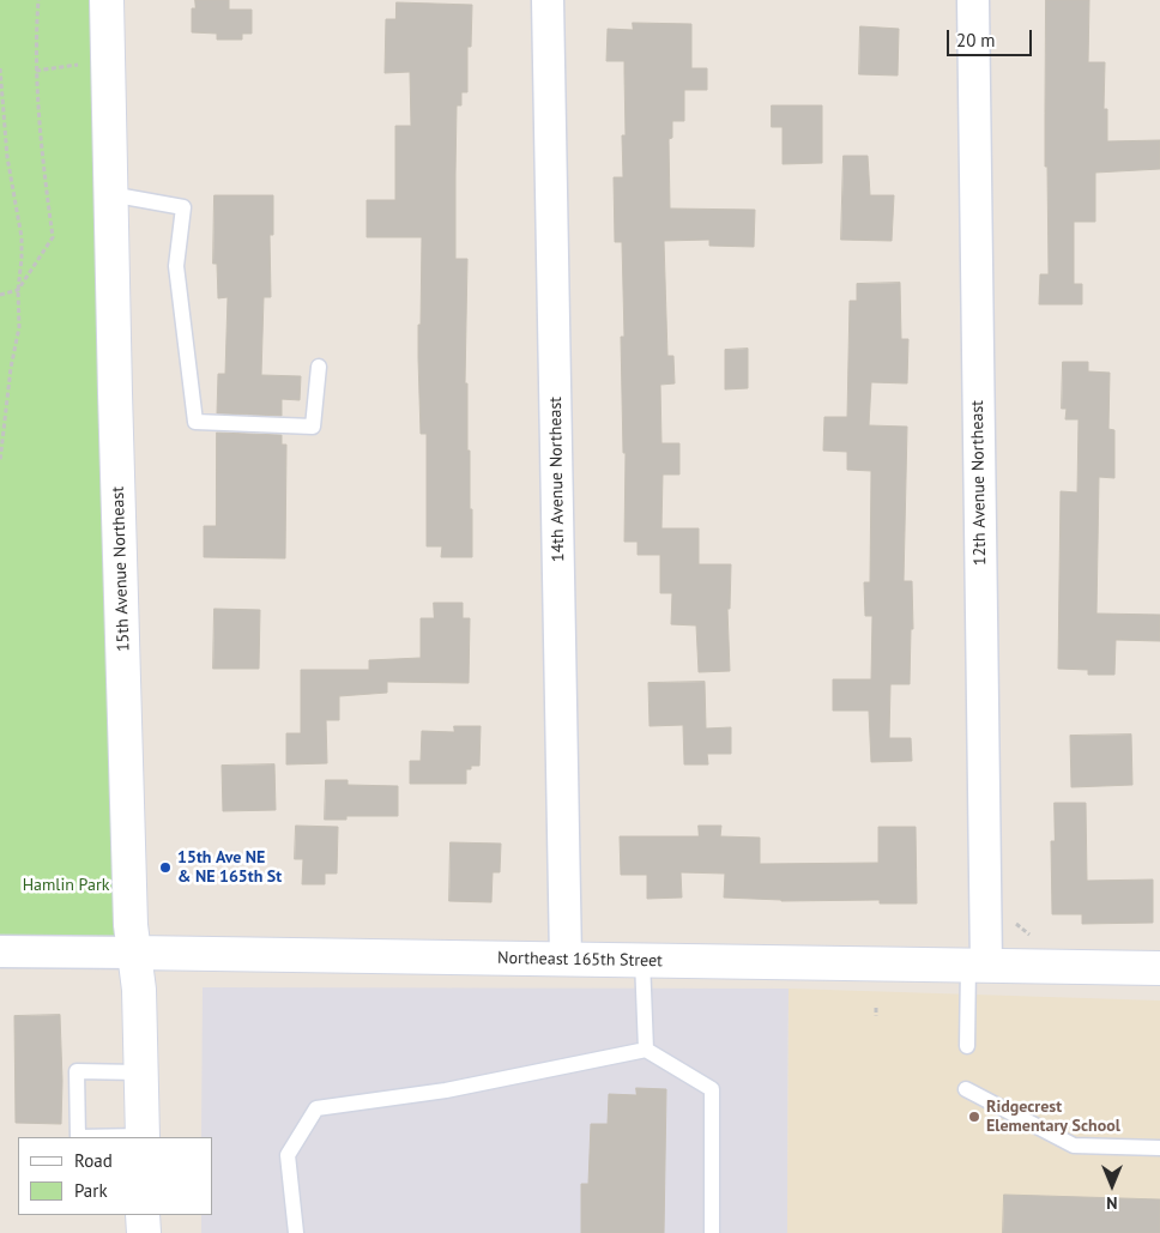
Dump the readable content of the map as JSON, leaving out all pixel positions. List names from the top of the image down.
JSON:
{
  "streets": {
    "main road": ["15th Avenue Northeast", "Northeast 165th Street"],
    "street": ["14th Avenue Northeast", "12th Avenue Northeast"]
  },
  "crossings": [
    ["14th Avenue Northeast", "Northeast 165th Street"],
    ["12th Avenue Northeast", "Northeast 165th Street"],
    ["15th Avenue Northeast", "Northeast 165th Street"]
  ],
  "parks": ["Hamlin Park"],
  "places": ["15th Ave NE & NE 165th St", "Ridgecrest Elementary School"],
  "legend": ["Road", "Park"],
  "scale_bar": "20 m",
  "north": "bottom"
}
